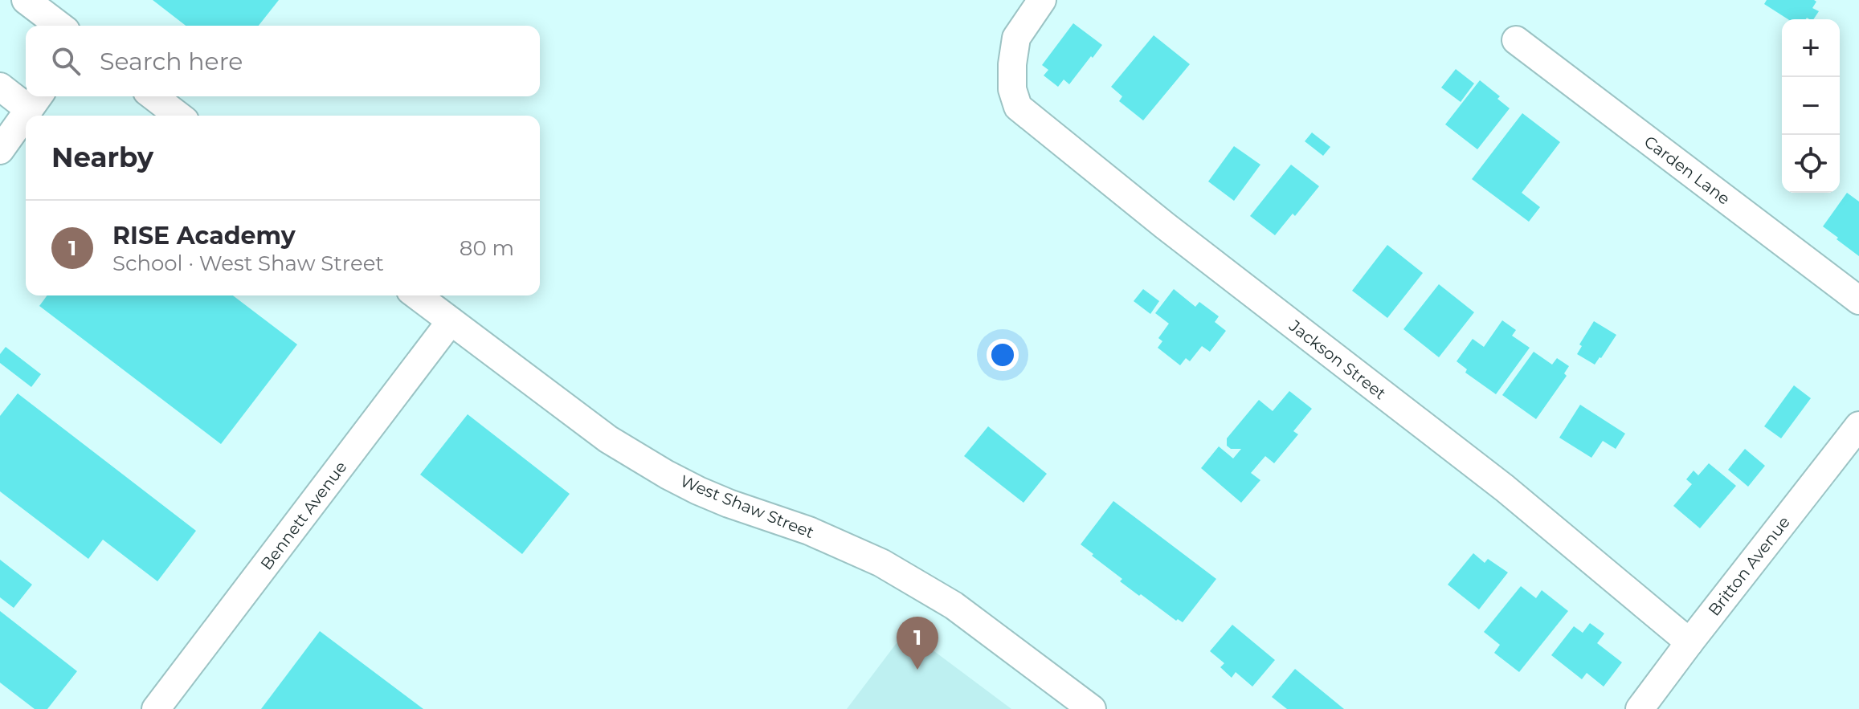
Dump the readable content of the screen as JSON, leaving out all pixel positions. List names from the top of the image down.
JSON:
{
  "streets": {
    "street": [
      "Carden Lane",
      "Jackson Street",
      "West Shaw Street",
      "Bennett Avenue",
      "Britton Avenue"
    ]
  },
  "crossings": [
    ["Jackson Street", "Britton Avenue"],
    ["West Shaw Street", "Bennett Avenue"]
  ],
  "page": {
    "map_buttons": ["+", "−"],
    "search": "Search here",
    "heading": "Nearby",
    "list": [
      {
        "mark": "1",
        "name": "RISE Academy",
        "note": "School · West Shaw Street",
        "value": "80 m"
      }
    ],
    "pins": "1"
  }
}
